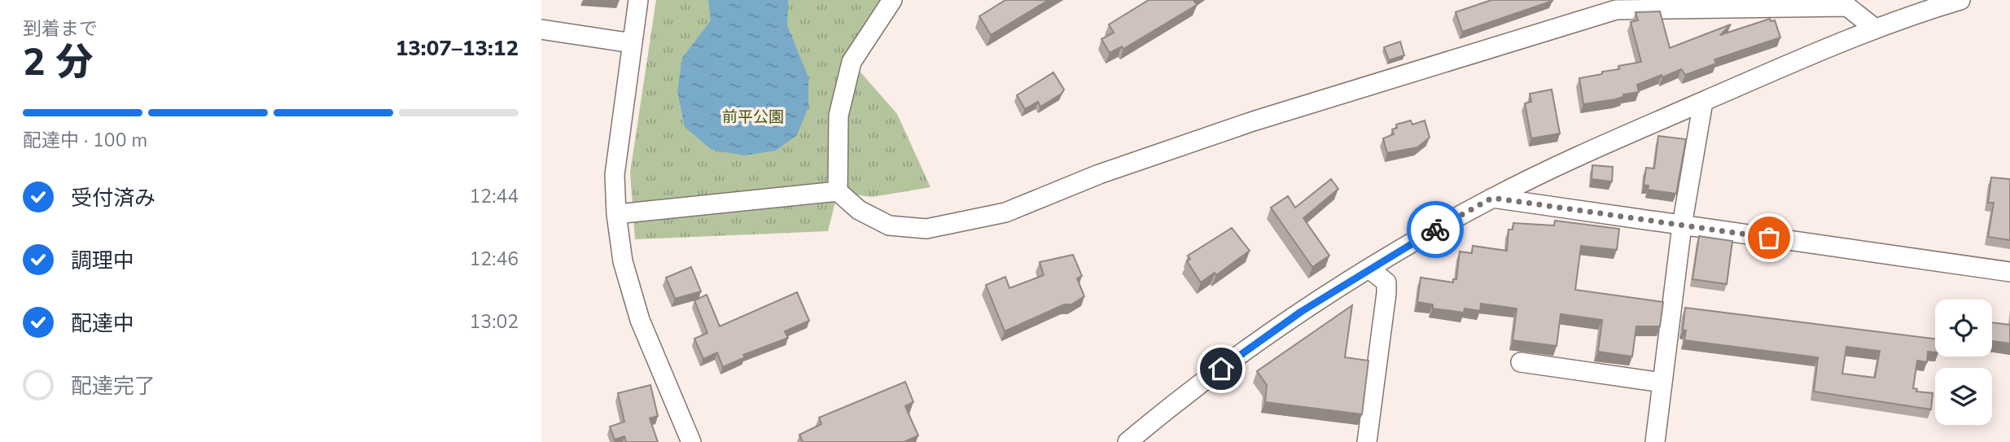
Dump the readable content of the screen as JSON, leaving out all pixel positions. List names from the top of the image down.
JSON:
{
  "parks": ["前平公園"],
  "page": {
    "heading": ["2 分", "到着まで", "13:07–13:12"],
    "bar": "配達中 · 100 m",
    "list": [
      ["受付済み", "12:44"],
      ["調理中", "12:46"],
      ["配達中", "13:02"],
      "配達完了"
    ]
  }
}
